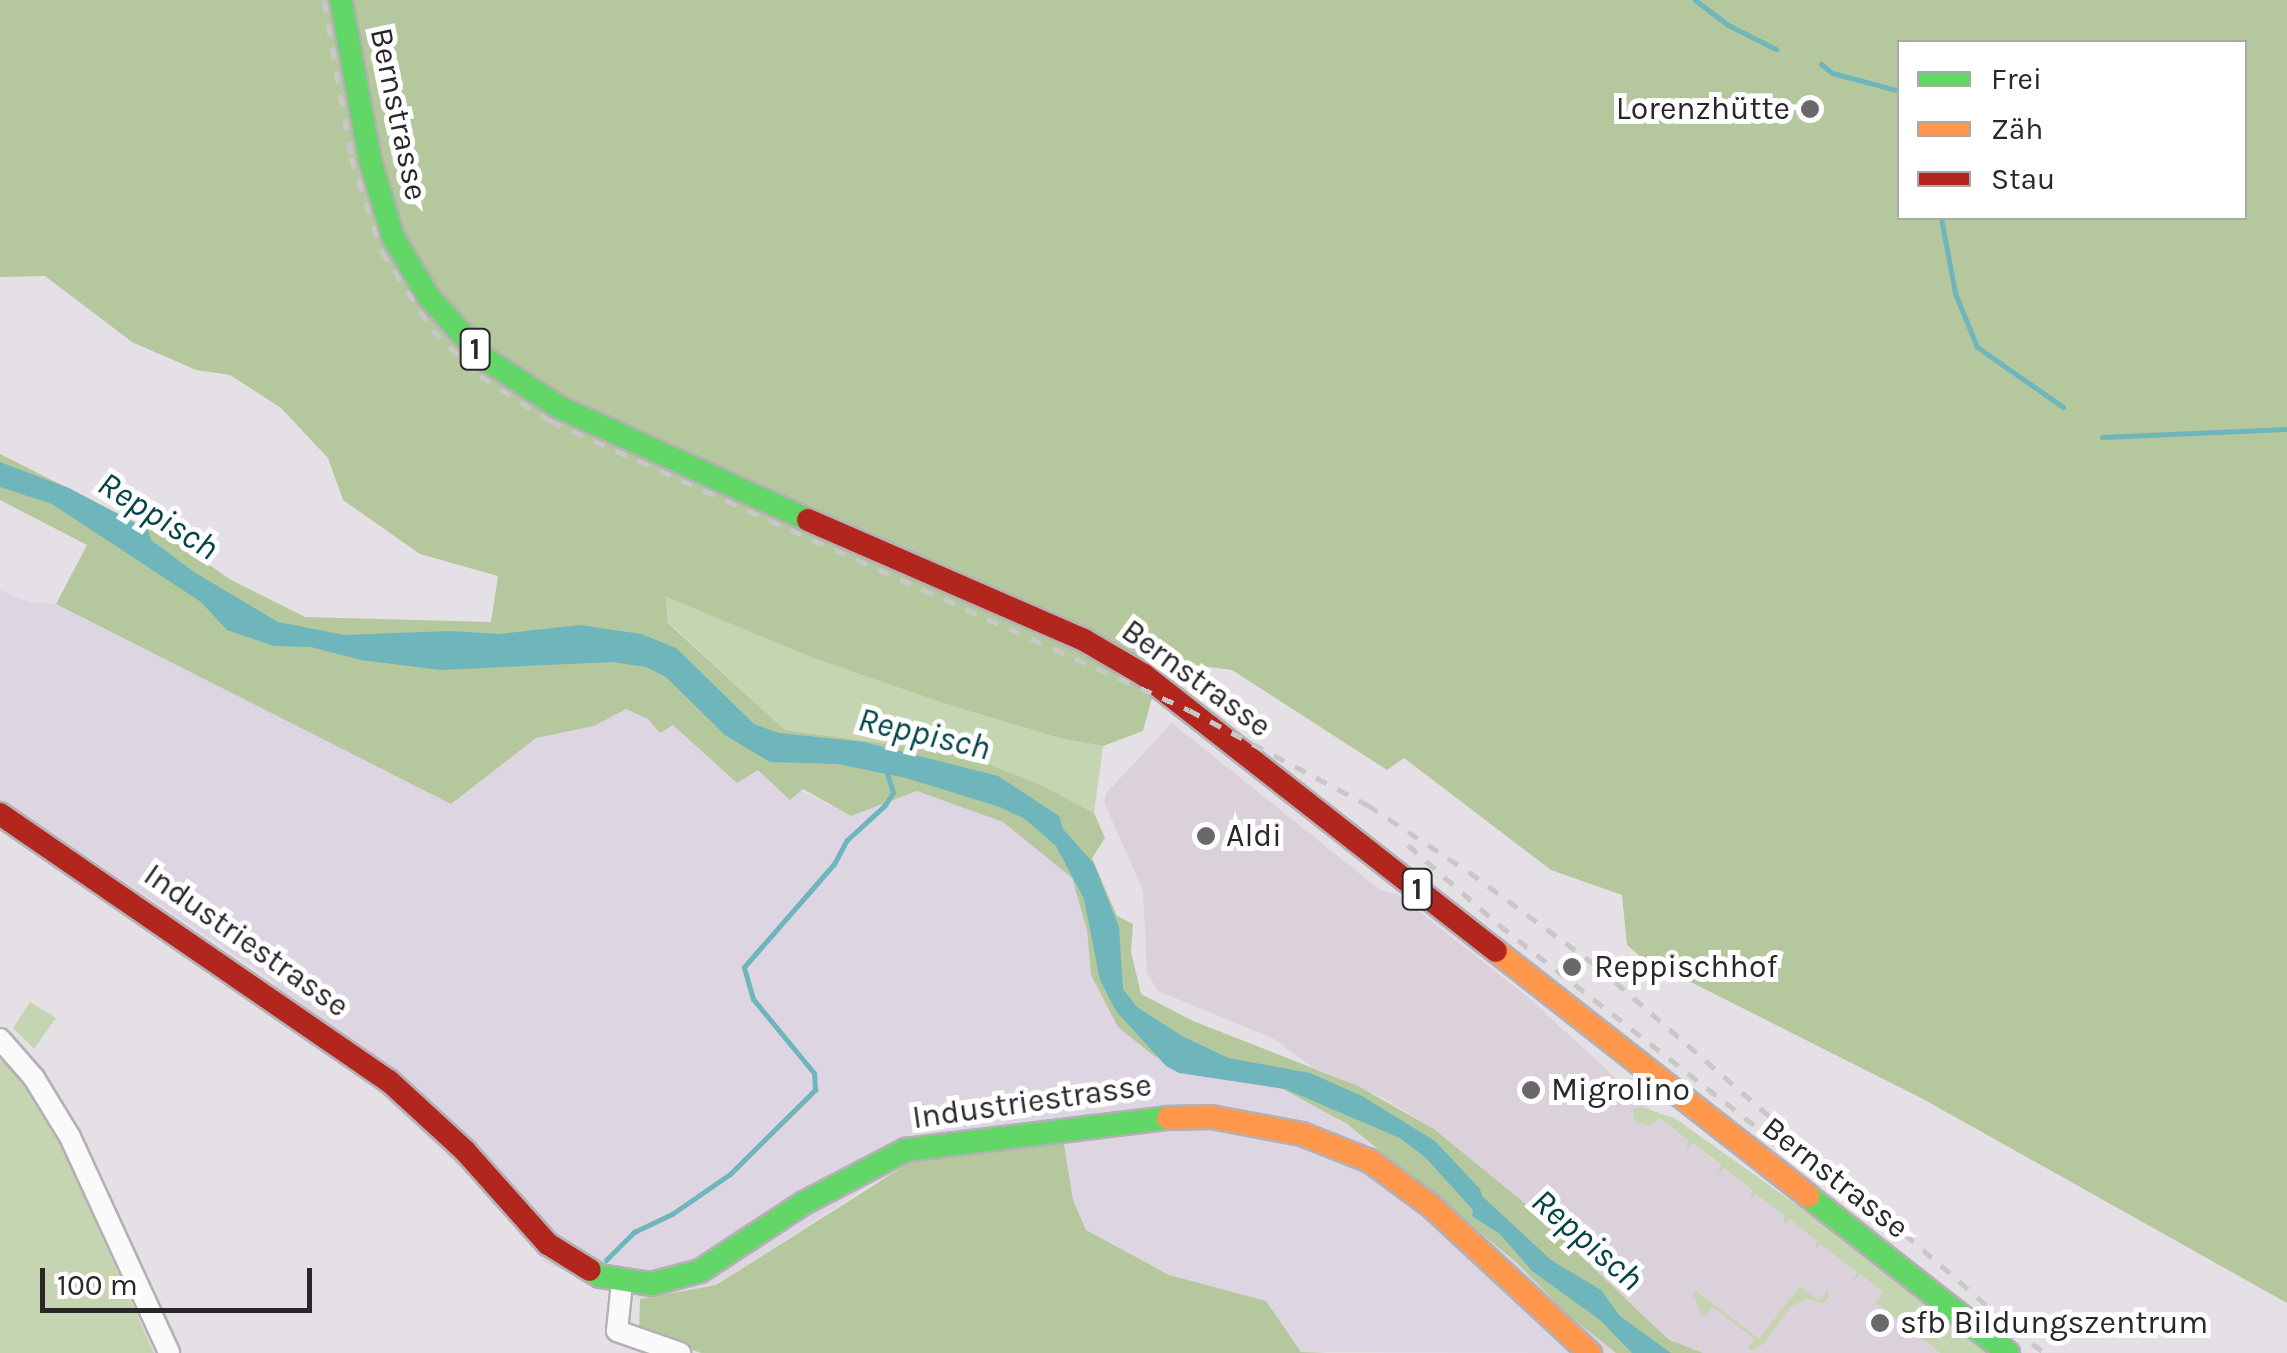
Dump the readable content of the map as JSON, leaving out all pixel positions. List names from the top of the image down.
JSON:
{
  "streets": {
    "main road": ["Bernstrasse", "1", "Industriestrasse"]
  },
  "water": ["Reppisch"],
  "places": [
    "Lorenzhütte",
    "Aldi",
    "Reppischhof",
    "Migrolino",
    "sfb Bildungszentrum"
  ],
  "legend": ["Frei", "Zäh", "Stau"],
  "scale_bar": "100 m"
}
